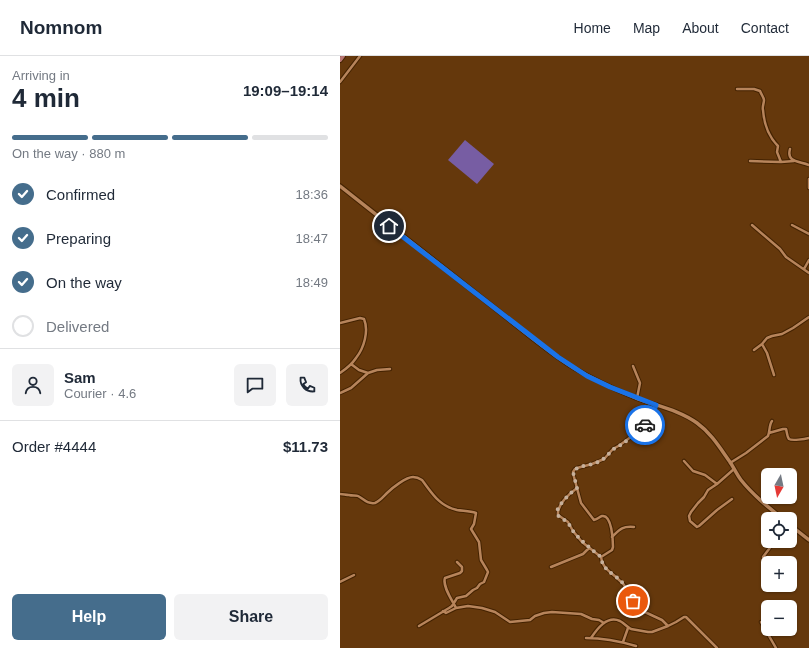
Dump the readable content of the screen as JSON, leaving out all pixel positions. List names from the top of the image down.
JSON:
{
  "north": "bottom",
  "page": {
    "header": "Nomnom",
    "nav": [
      "Home",
      "Map",
      "About",
      "Contact"
    ],
    "heading": ["4 min", "Arriving in", "19:09–19:14"],
    "panel": [
      "Sam",
      "Courier · 4.6",
      "Order #4444",
      "$11.73"
    ],
    "bar": "On the way · 880 m",
    "list": [
      ["Confirmed", "18:36"],
      ["Preparing", "18:47"],
      ["On the way", "18:49"],
      "Delivered"
    ],
    "map_buttons": ["+", "−"],
    "buttons": ["Help", "Share"]
  }
}
